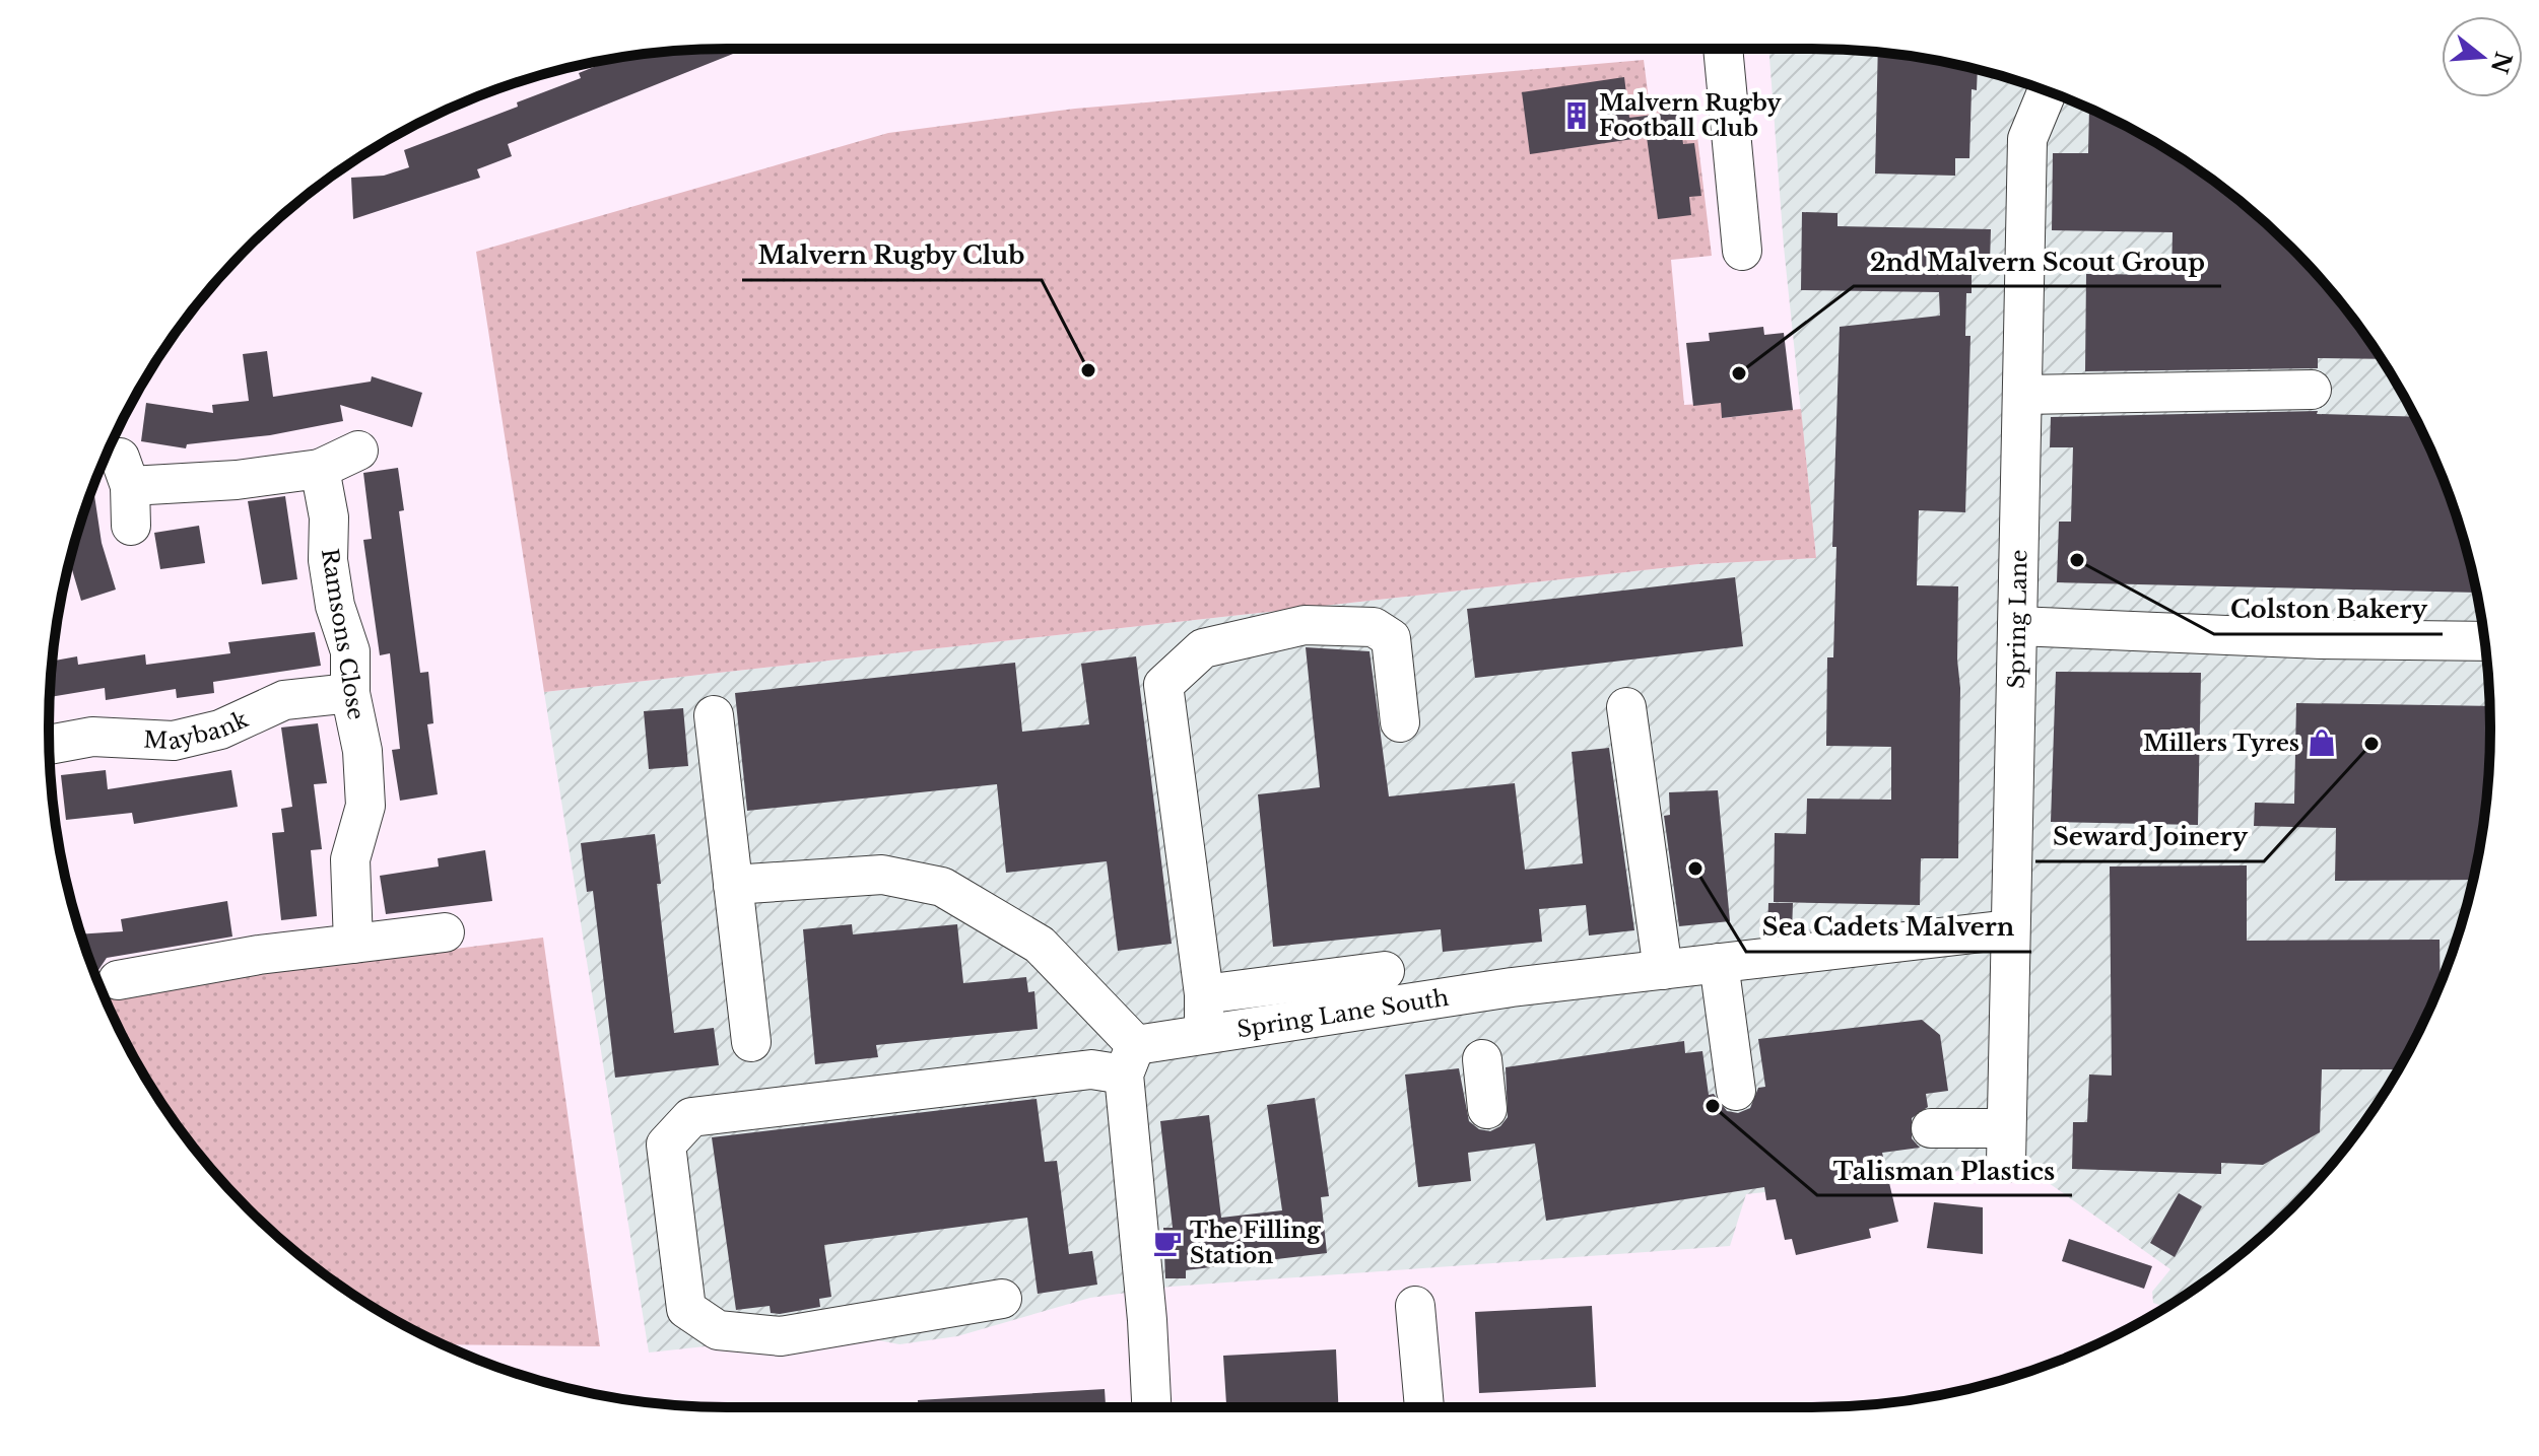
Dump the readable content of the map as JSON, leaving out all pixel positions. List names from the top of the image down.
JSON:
{
  "streets": {
    "street": [
      "Spring Lane",
      "Ramsons Close",
      "Maybank",
      "Spring Lane South"
    ]
  },
  "crossings": [
    ["Spring Lane", "Spring Lane South"],
    ["Ramsons Close", "Maybank"]
  ],
  "places": {
    "building": ["Malvern Rugby Football Club"],
    "other": [
      "Malvern Rugby Club",
      "2nd Malvern Scout Group",
      "Colston Bakery",
      "Seward Joinery",
      "Sea Cadets Malvern",
      "Talisman Plastics"
    ],
    "shop": ["Millers Tyres"],
    "cafe": ["The Filling Station"]
  },
  "north": "right"
}
